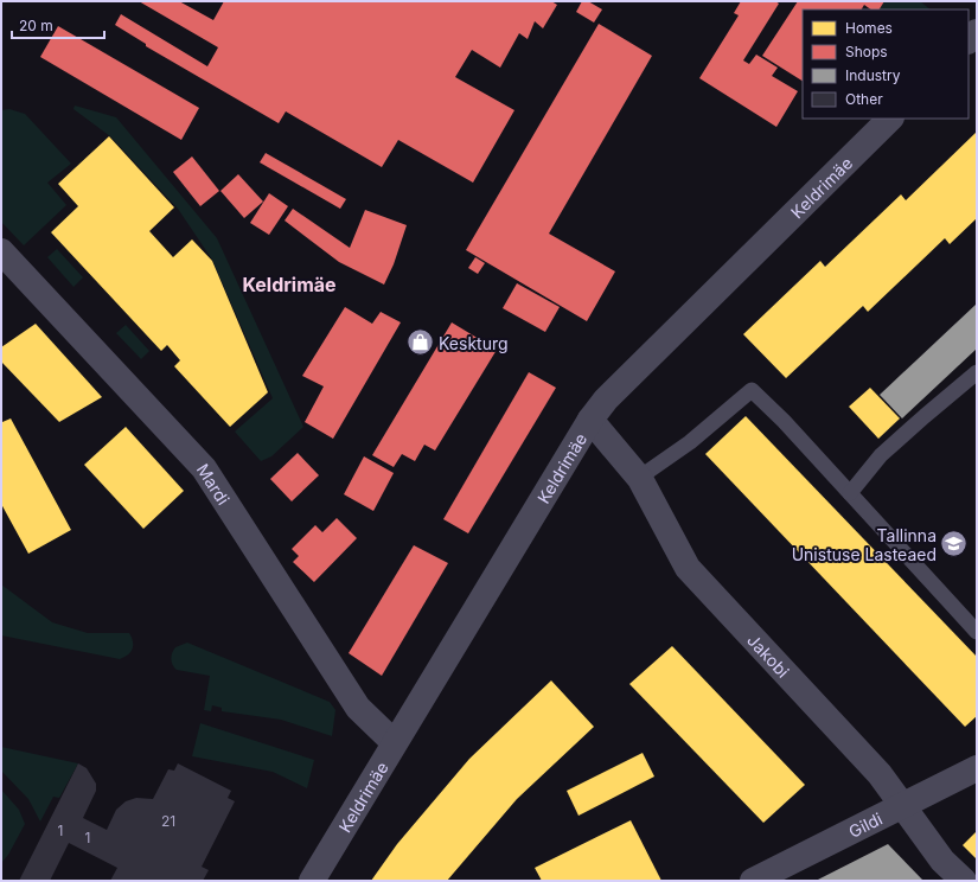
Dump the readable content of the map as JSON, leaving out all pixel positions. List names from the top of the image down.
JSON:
{
  "streets": {
    "street": [
      "Keldrimäe",
      "Mardi",
      "Jakobi",
      "Gildi"
    ]
  },
  "crossings": [
    ["Keldrimäe", "Mardi"],
    ["Keldrimäe", "Jakobi"],
    ["Jakobi", "Gildi"]
  ],
  "districts": ["Keldrimäe"],
  "places": {
    "shop": ["Keskturg"],
    "school or university": ["Tallinna Unistuse Lasteaed"]
  },
  "house_numbers": ["21", "1", "1"],
  "legend": [
    "Homes",
    "Shops",
    "Industry",
    "Other"
  ],
  "scale_bar": "20 m"
}
